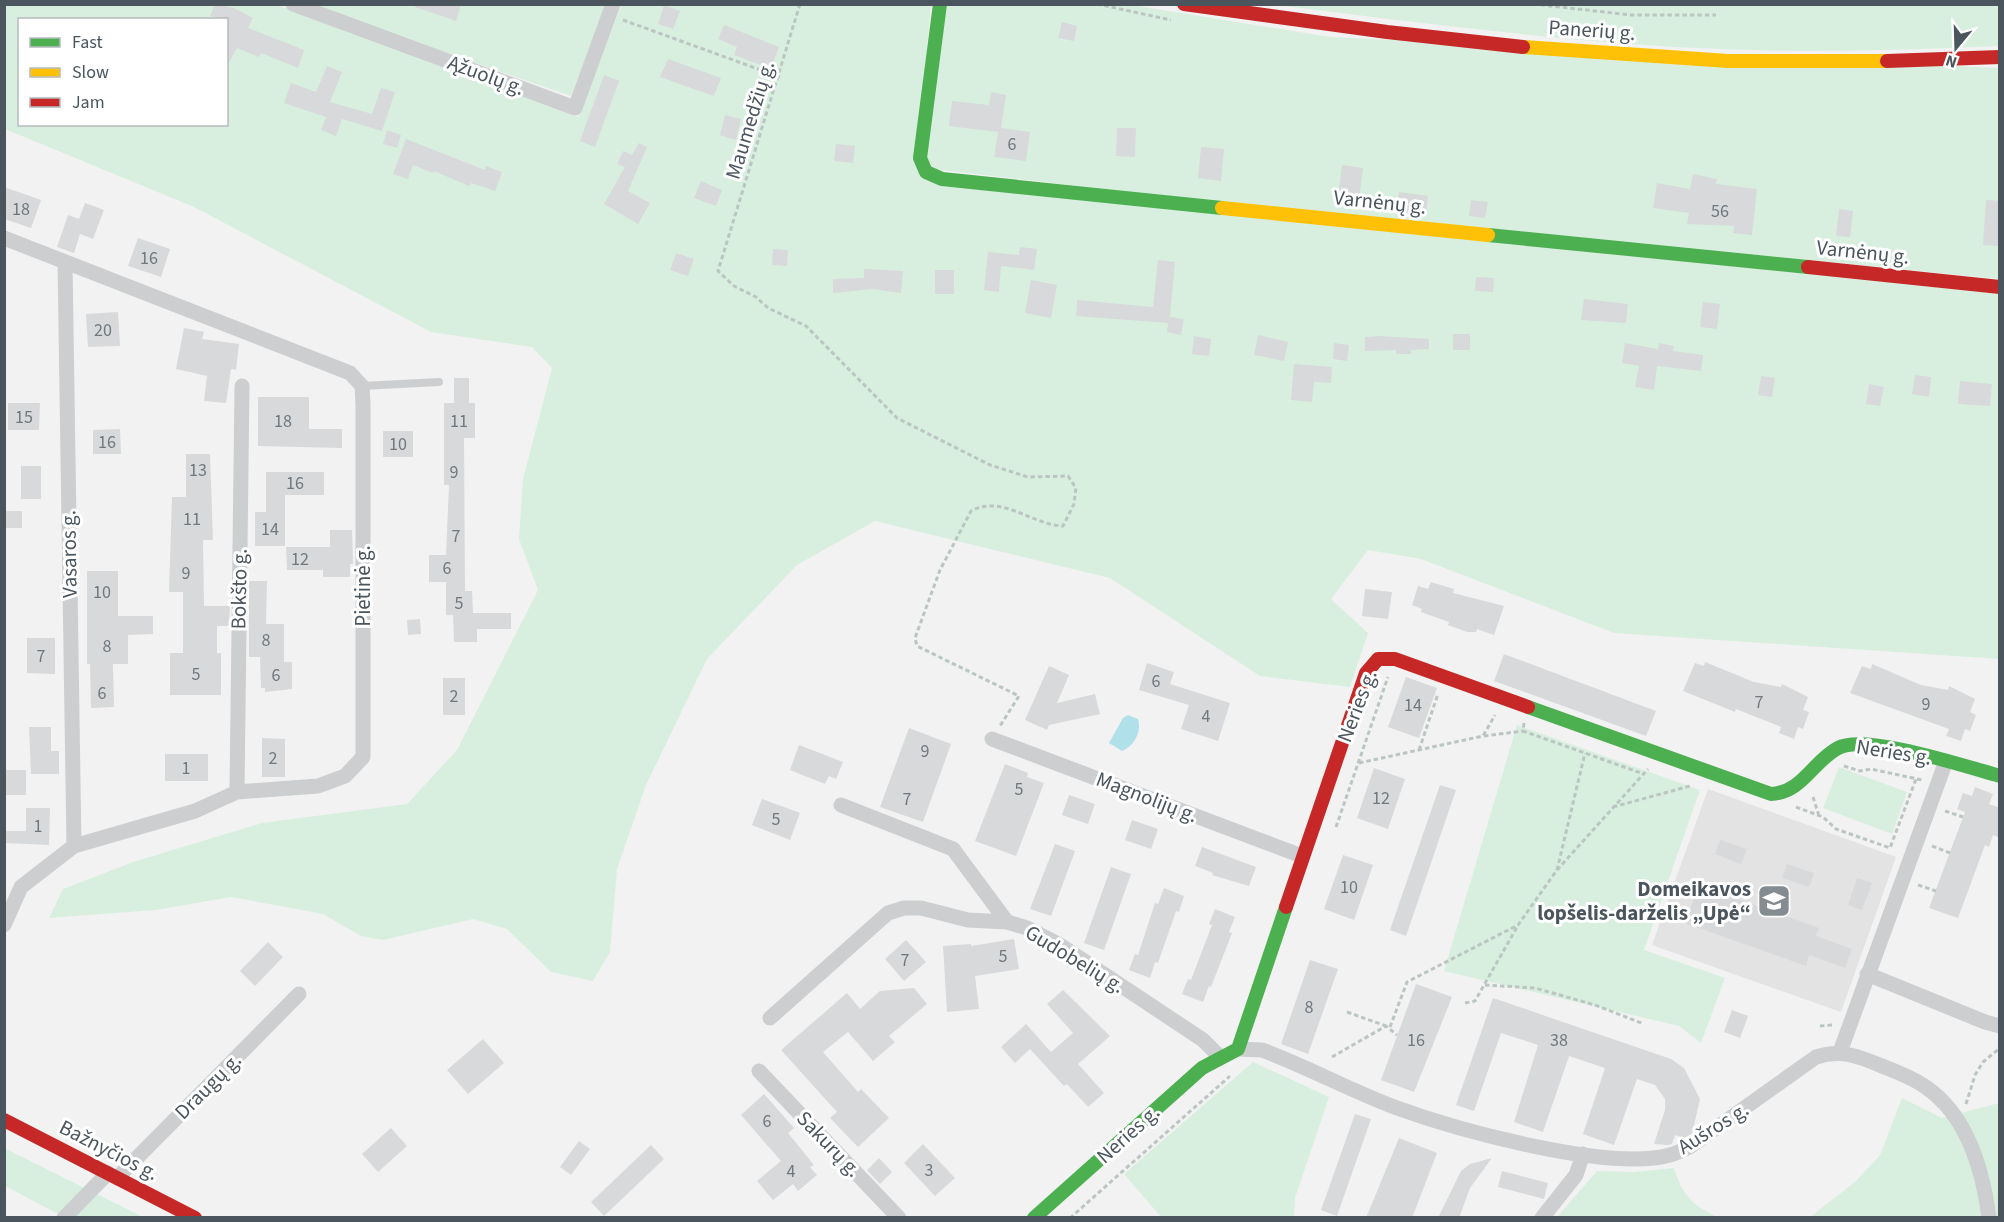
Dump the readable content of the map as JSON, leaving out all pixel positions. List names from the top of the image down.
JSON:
{
  "streets": {
    "street": [
      "Panerių g.",
      "Ąžuolų g.",
      "Varnėnų g.",
      "Vasaros g.",
      "Pietinė g.",
      "Bokšto g.",
      "Neries g.",
      "Magnolijų g.",
      "Gudobelių g.",
      "Draugų g.",
      "Aušros g.",
      "Sakurų g.",
      "Bažnyčios g."
    ],
    "path": ["Maumedžių g."]
  },
  "crossings": [
    ["Maumedžių g.", "Magnolijų g."],
    ["Vasaros g.", "Pietinė g."],
    ["Pietinė g.", "Bokšto g."],
    ["Neries g.", "Magnolijų g."],
    ["Neries g.", "Gudobelių g."],
    ["Neries g.", "Aušros g."],
    ["Draugų g.", "Bažnyčios g."]
  ],
  "places": {
    "school or university": ["Domeikavos lopšelis-darželis „Upė“"]
  },
  "house_numbers": [
    "6",
    "18",
    "56",
    "16",
    "20",
    "15",
    "18",
    "11",
    "16",
    "10",
    "13",
    "9",
    "16",
    "11",
    "14",
    "7",
    "12",
    "6",
    "9",
    "10",
    "5",
    "8",
    "8",
    "7",
    "5",
    "6",
    "6",
    "6",
    "2",
    "7",
    "9",
    "14",
    "4",
    "9",
    "2",
    "1",
    "5",
    "12",
    "7",
    "5",
    "1",
    "10",
    "5",
    "7",
    "8",
    "16",
    "38",
    "6",
    "3",
    "4"
  ],
  "legend": ["Fast", "Slow", "Jam"],
  "north": "bottom"
}
